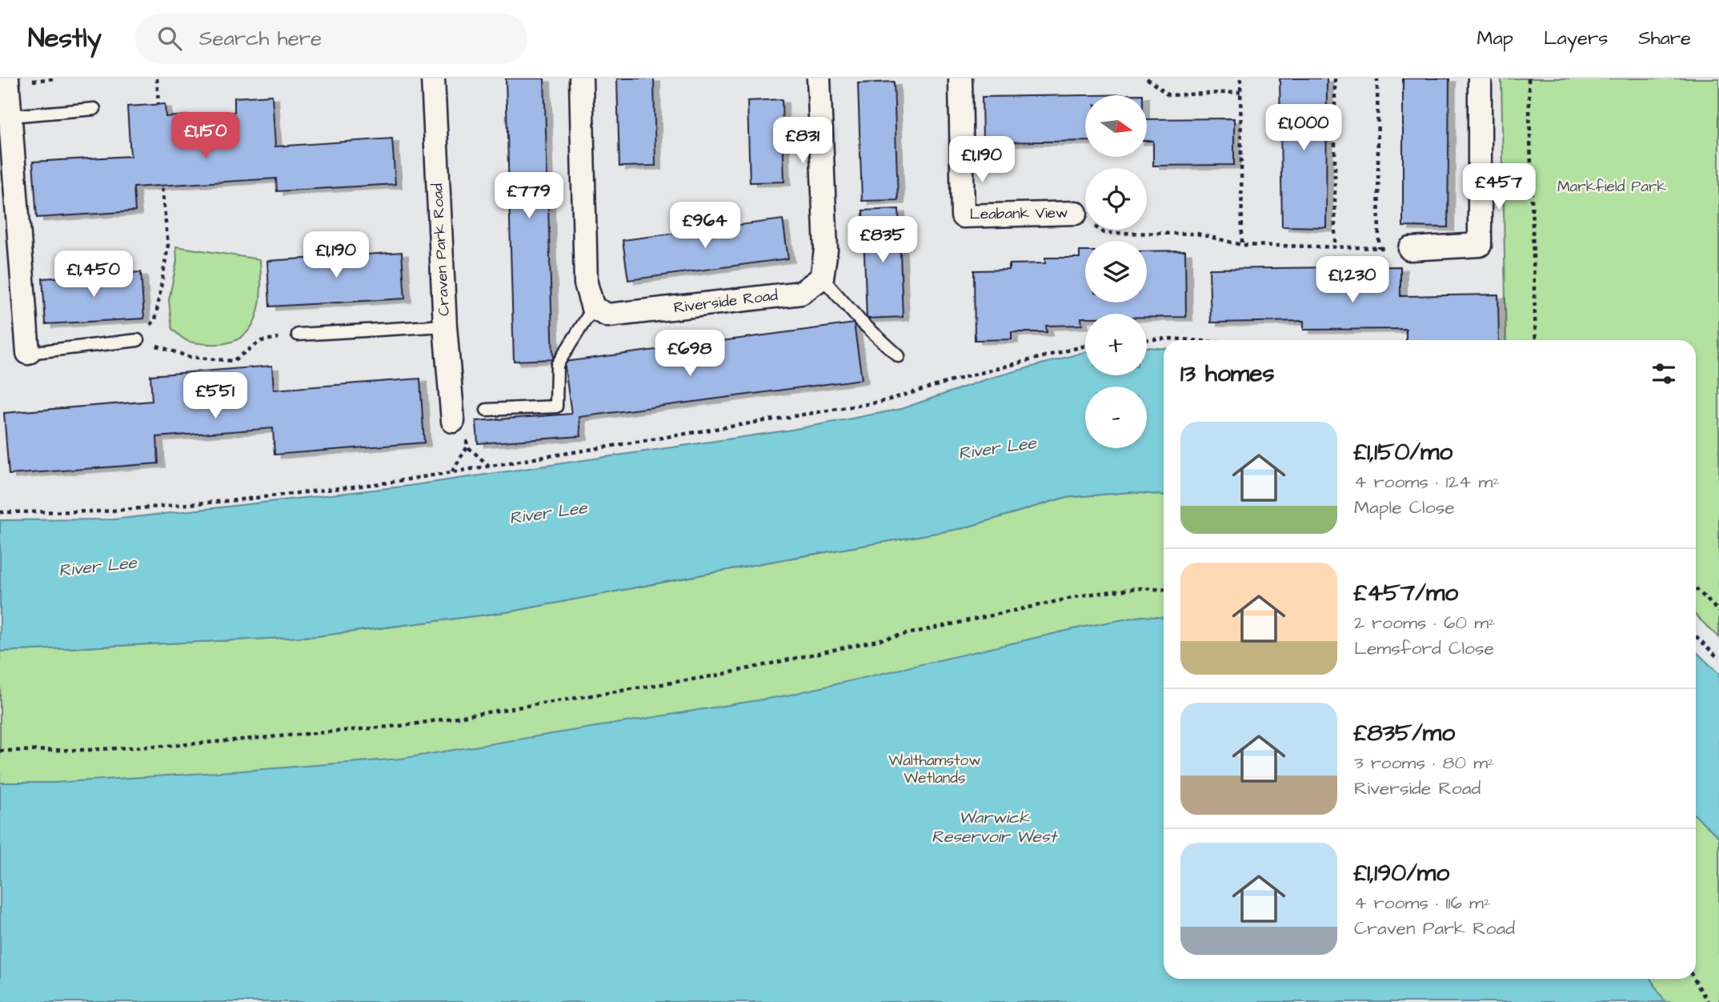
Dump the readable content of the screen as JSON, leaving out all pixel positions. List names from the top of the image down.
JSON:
{
  "streets": {
    "street": ["Leabank View", "Craven Park Road", "Riverside Road"]
  },
  "water": ["River Lee", "Warwick Reservoir West"],
  "parks": ["Markfield Park", "Walthamstow Wetlands"],
  "north": "right",
  "page": {
    "header": "Nestly",
    "search": "Search here",
    "nav": ["Map", "Layers", "Share"],
    "map_buttons": ["+", "−"],
    "price": [
      "£1,000",
      "£1,150",
      "£831",
      "£1,190",
      "£457",
      "£779",
      "£964",
      "£835",
      "£1,190",
      "£1,450",
      "£1,230",
      "£698",
      "£551"
    ],
    "heading": "13 homes",
    "list": [
      {
        "name": "£1,150/mo",
        "note": "4 rooms · 124 m² · Maple Close"
      },
      {
        "name": "£457/mo",
        "note": "2 rooms · 60 m² · Lemsford Close"
      },
      {
        "name": "£835/mo",
        "note": "3 rooms · 80 m² · Riverside Road"
      },
      {
        "name": "£1,190/mo",
        "note": "4 rooms · 116 m² · Craven Park Road"
      }
    ]
  }
}
